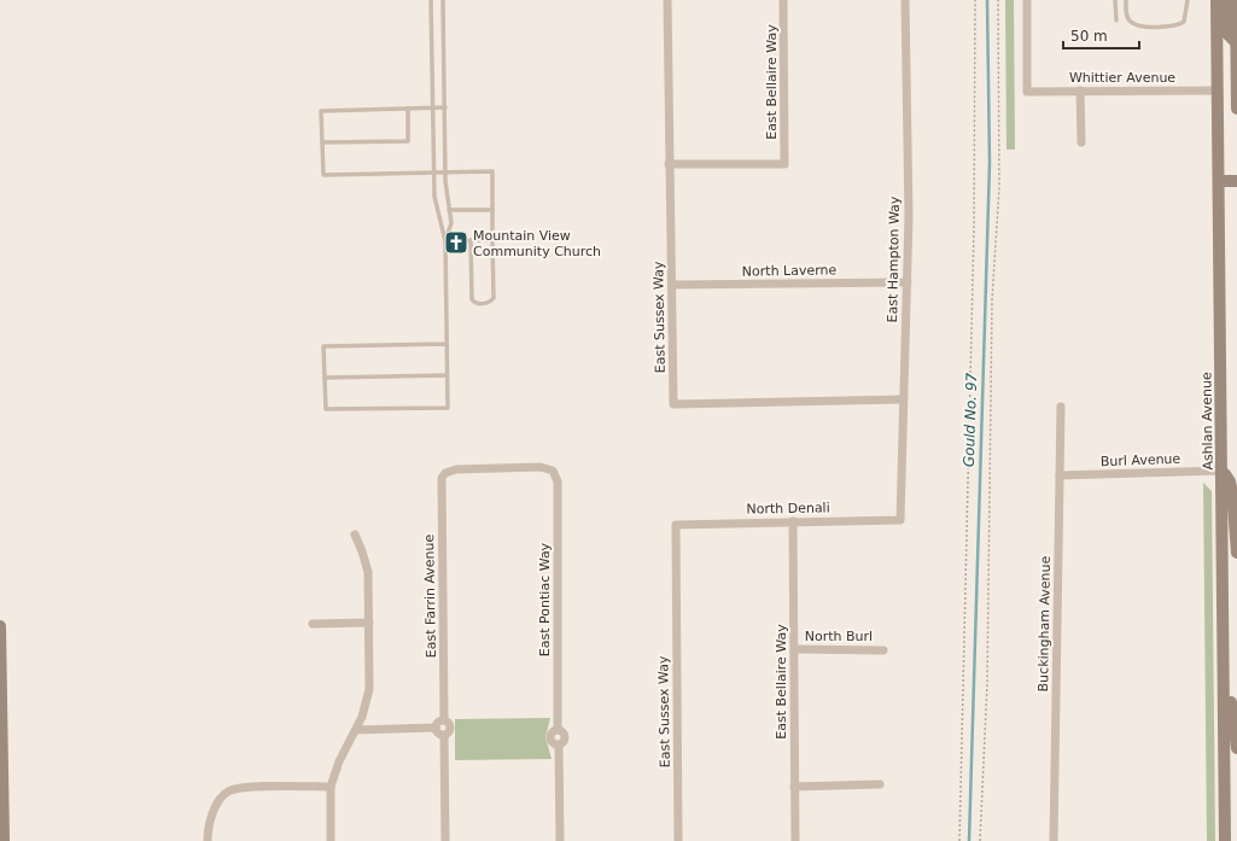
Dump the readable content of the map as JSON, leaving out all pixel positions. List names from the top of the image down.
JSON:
{
  "streets": {
    "main road": ["Ashlan Avenue"],
    "street": [
      "Whittier Avenue",
      "East Bellaire Way",
      "East Hampton Way",
      "North Laverne",
      "East Sussex Way",
      "Burl Avenue",
      "North Denali",
      "East Farrin Avenue",
      "East Pontiac Way",
      "Buckingham Avenue",
      "North Burl"
    ]
  },
  "crossings": [
    ["Whittier Avenue", "Ashlan Avenue"],
    ["East Bellaire Way", "East Sussex Way"],
    ["East Bellaire Way", "North Denali"],
    ["East Bellaire Way", "North Burl"],
    ["East Hampton Way", "North Laverne"],
    ["East Hampton Way", "East Sussex Way"],
    ["East Hampton Way", "North Denali"],
    ["North Laverne", "East Sussex Way"],
    ["East Sussex Way", "North Denali"],
    ["Ashlan Avenue", "Burl Avenue"],
    ["Burl Avenue", "Buckingham Avenue"],
    ["East Farrin Avenue", "East Pontiac Way"]
  ],
  "water": ["Gould No. 97"],
  "places": {
    "church": ["Mountain View Community Church"]
  },
  "scale_bar": "50 m"
}
